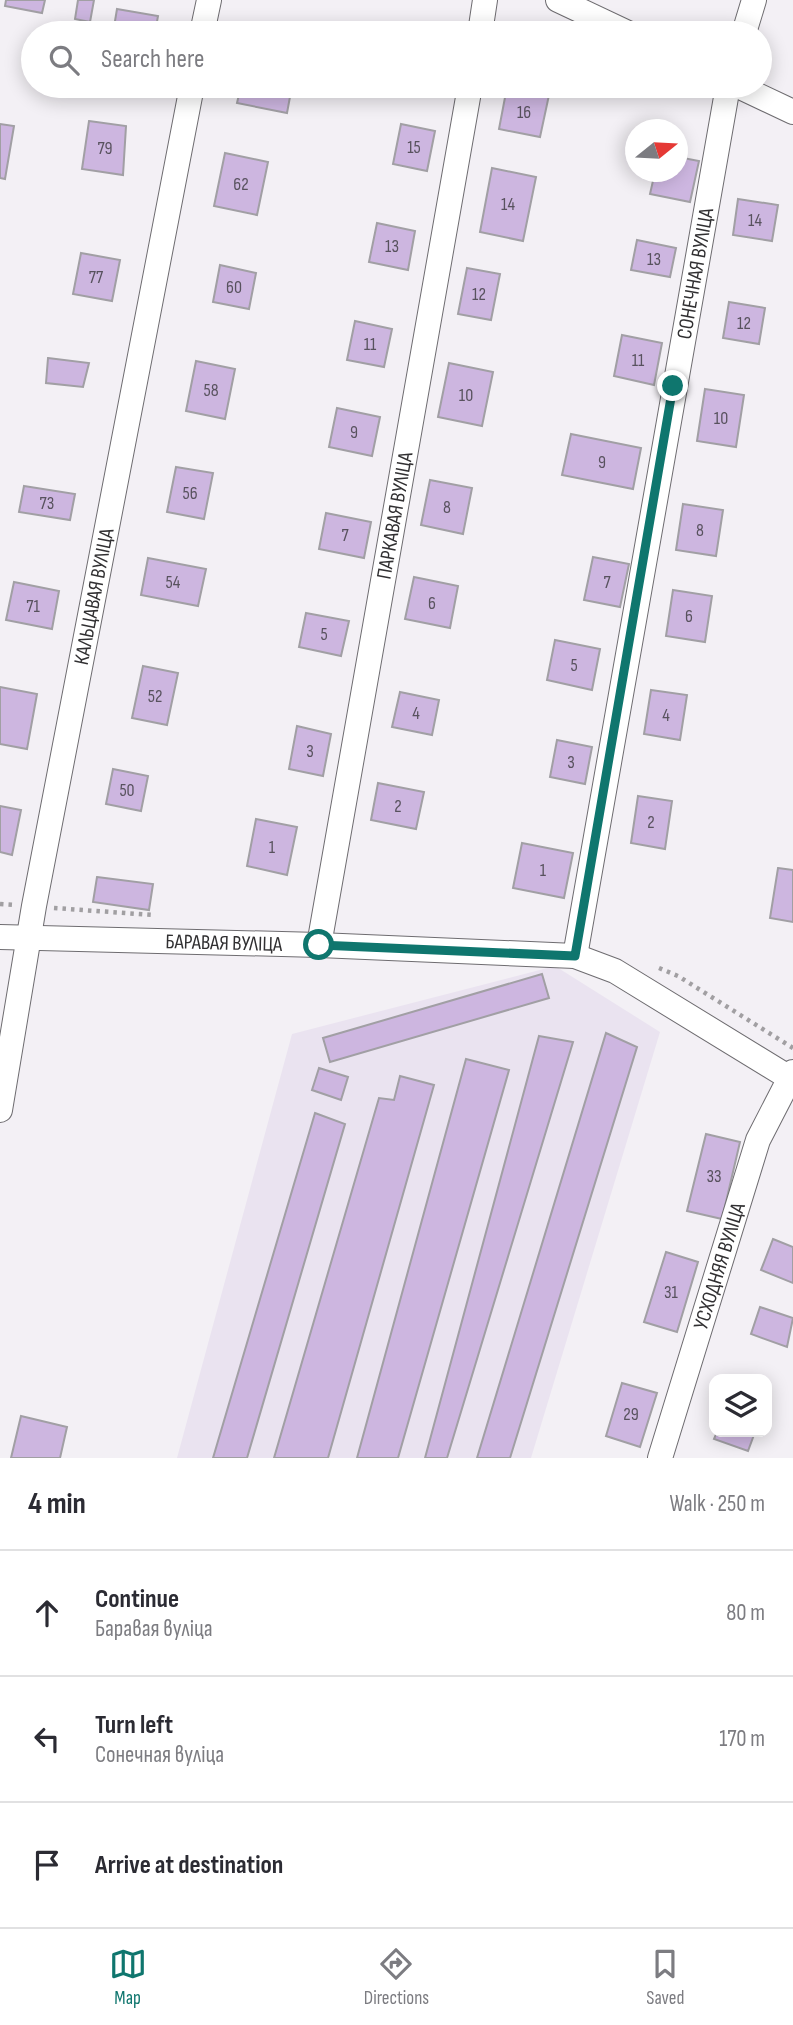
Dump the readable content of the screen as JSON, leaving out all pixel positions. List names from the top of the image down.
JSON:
{
  "streets": {
    "street": [
      "СОНЕЧНАЯ ВУЛІЦА",
      "ПАРКАВАЯ ВУЛІЦА",
      "КАЛЬЦАВАЯ ВУЛІЦА",
      "БАРАВАЯ ВУЛІЦА",
      "УСХОДНЯЯ ВУЛІЦА"
    ]
  },
  "crossings": [
    ["СОНЕЧНАЯ ВУЛІЦА", "БАРАВАЯ ВУЛІЦА"],
    ["ПАРКАВАЯ ВУЛІЦА", "БАРАВАЯ ВУЛІЦА"],
    ["КАЛЬЦАВАЯ ВУЛІЦА", "БАРАВАЯ ВУЛІЦА"],
    ["БАРАВАЯ ВУЛІЦА", "УСХОДНЯЯ ВУЛІЦА"]
  ],
  "house_numbers": [
    "16",
    "15",
    "79",
    "62",
    "14",
    "14",
    "13",
    "13",
    "77",
    "60",
    "12",
    "12",
    "11",
    "11",
    "58",
    "10",
    "10",
    "9",
    "9",
    "56",
    "73",
    "8",
    "8",
    "7",
    "54",
    "7",
    "6",
    "71",
    "6",
    "5",
    "5",
    "52",
    "4",
    "4",
    "3",
    "3",
    "50",
    "2",
    "2",
    "1",
    "1",
    "33",
    "31",
    "29"
  ],
  "north": "right",
  "page": {
    "search": "Search here",
    "heading": ["4 min", "Walk · 250 m"],
    "list": [
      ["Continue", "Баравая вуліца", "80 m"],
      ["Turn left", "Сонечная вуліца", "170 m"],
      "Arrive at destination"
    ],
    "nav": ["Map", "Directions", "Saved"]
  }
}
